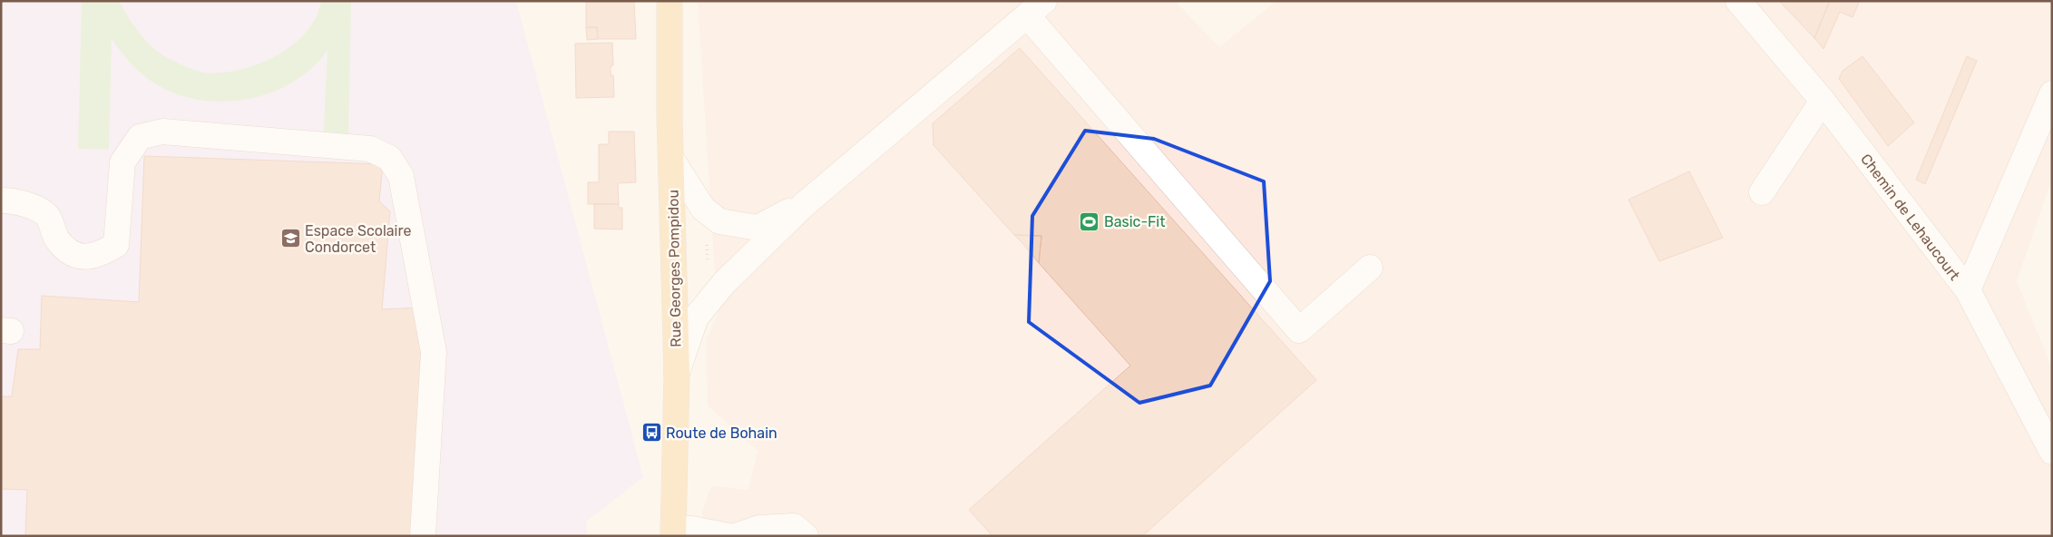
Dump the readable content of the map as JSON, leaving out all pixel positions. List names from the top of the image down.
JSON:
{
  "streets": {
    "main road": ["Rue Georges Pompidou"],
    "street": ["Chemin de Lehaucourt"]
  },
  "places": {
    "sports": ["Basic-Fit"],
    "school or university": ["Espace Scolaire Condorcet"],
    "bus stop": ["Route de Bohain"]
  }
}
